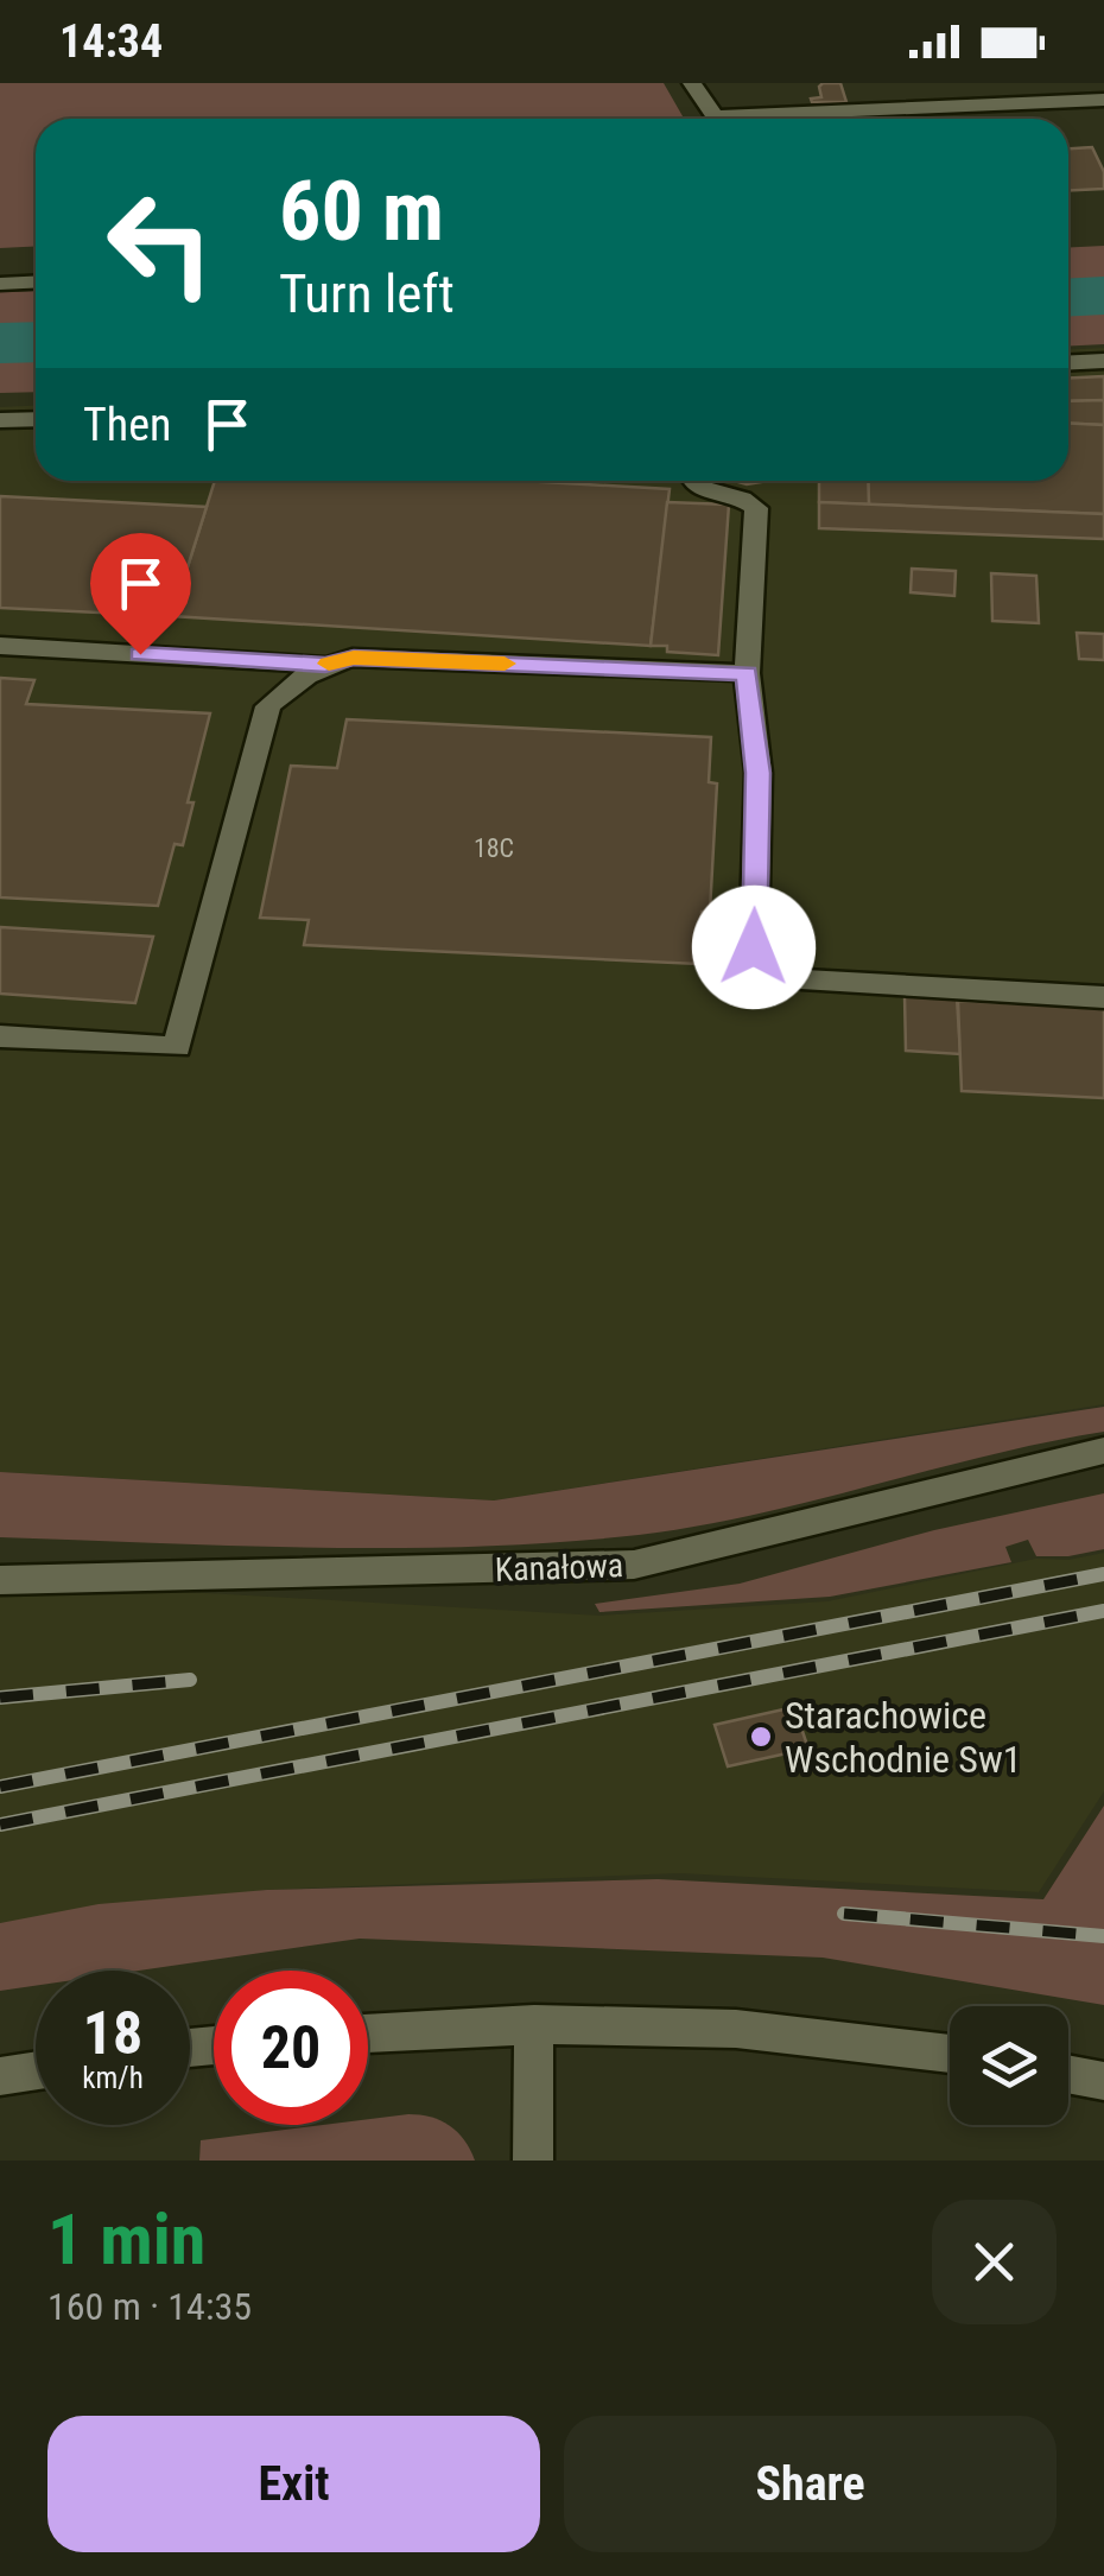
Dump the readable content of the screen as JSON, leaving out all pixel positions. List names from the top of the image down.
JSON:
{
  "streets": {
    "street": ["Kanałowa"]
  },
  "places": ["Starachowice Wschodnie Sw1"],
  "house_numbers": ["18C"],
  "page": {
    "status": "14:34",
    "turn": ["60 m", "Turn left"],
    "then": "Then",
    "speed": "18 km/h",
    "limit": "20",
    "heading": ["1 min", "160 m · 14:35"],
    "buttons": ["Exit", "Share"]
  }
}
